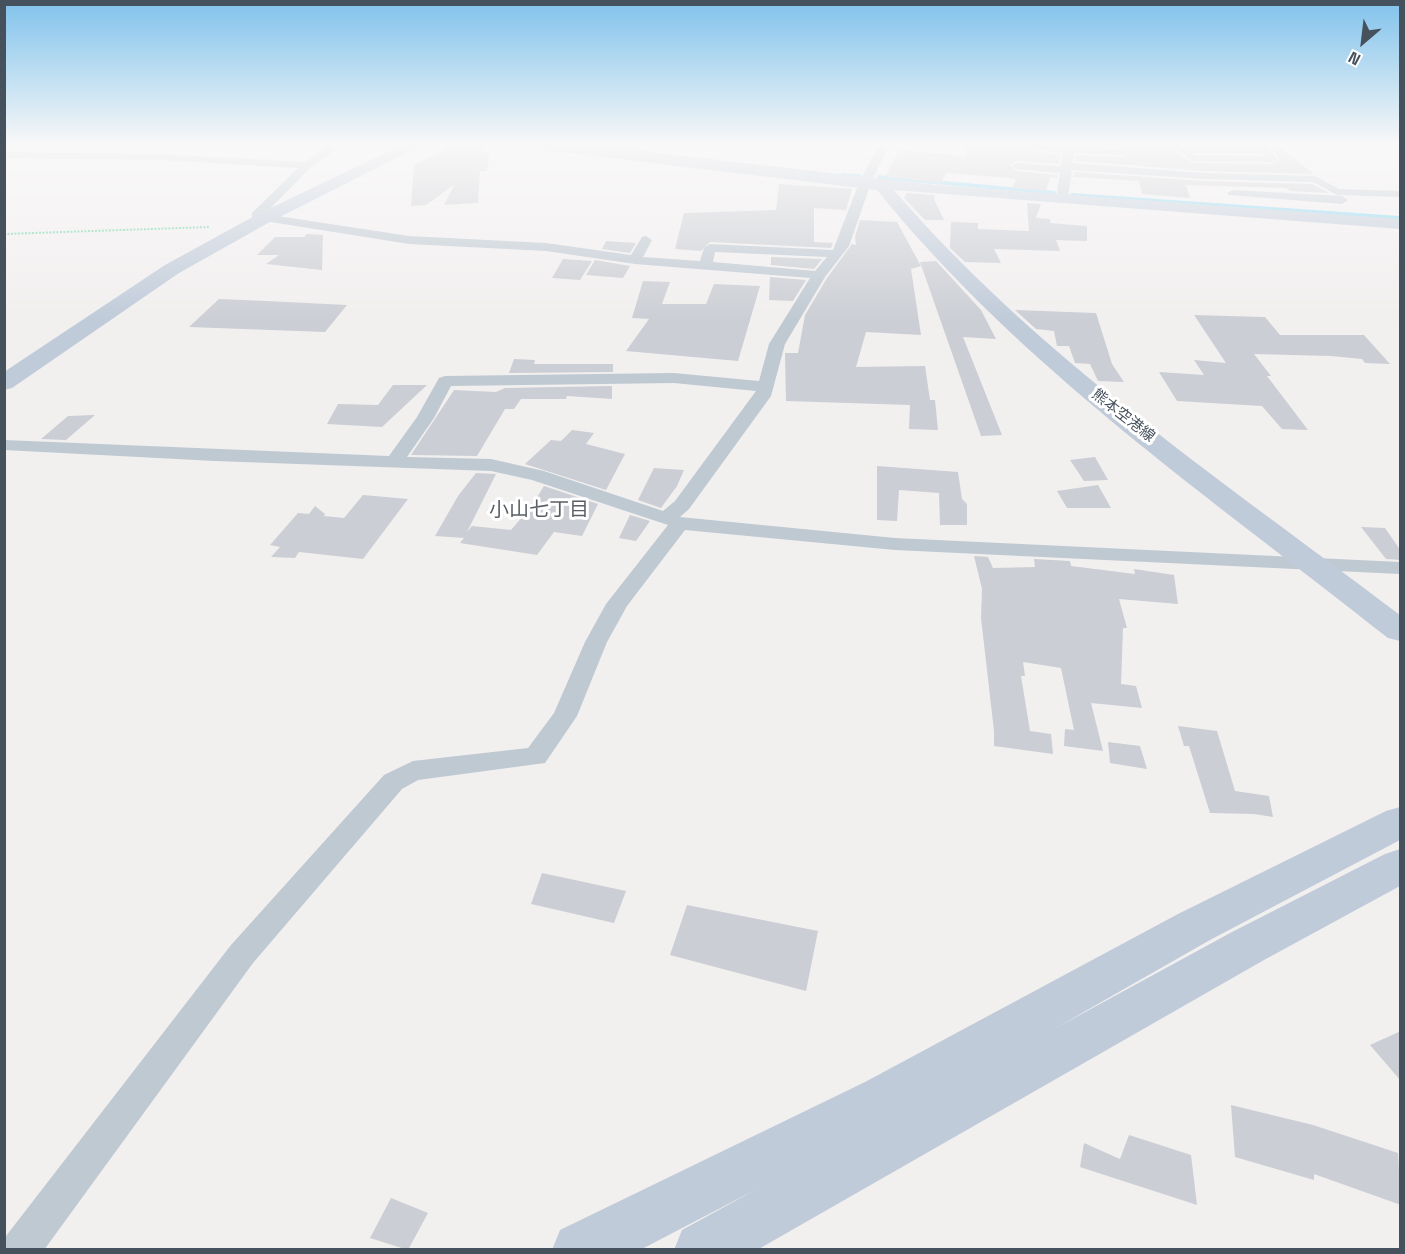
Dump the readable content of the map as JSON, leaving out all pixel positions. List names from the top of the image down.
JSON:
{
  "streets": {
    "main road": ["熊本空港線"]
  },
  "districts": ["小山七丁目"],
  "north": "bottom left"
}
